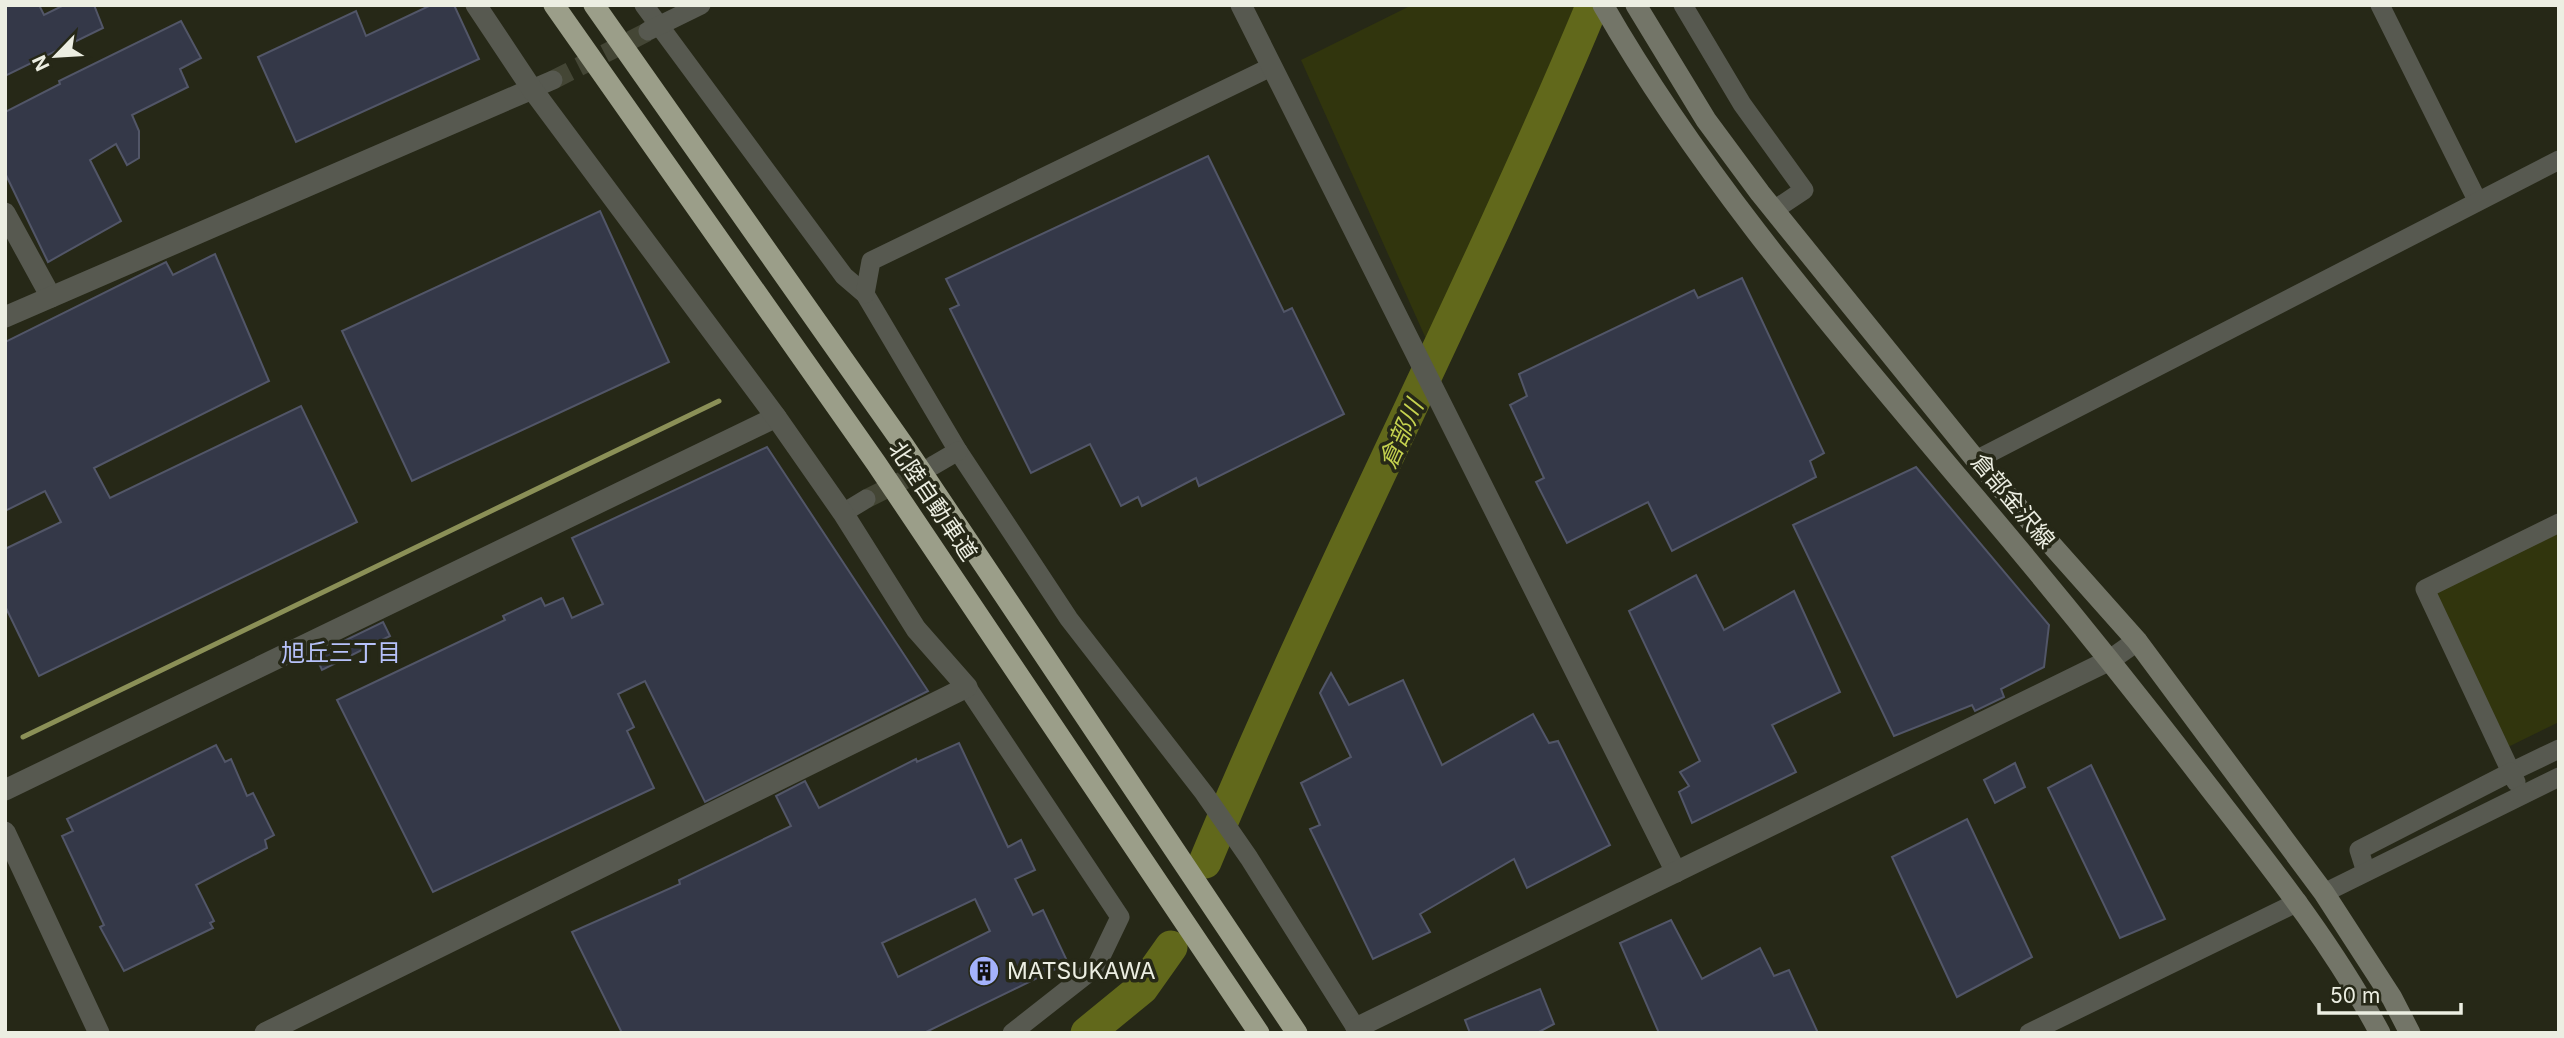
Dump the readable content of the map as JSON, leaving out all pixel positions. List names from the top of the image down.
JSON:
{
  "streets": {
    "highway": ["北陸自動車道"],
    "main road": ["倉部金沢線"]
  },
  "districts": ["旭丘三丁目"],
  "water": ["倉部川"],
  "places": {
    "building": ["MATSUKAWA"]
  },
  "scale_bar": "50 m",
  "north": "bottom left"
}
